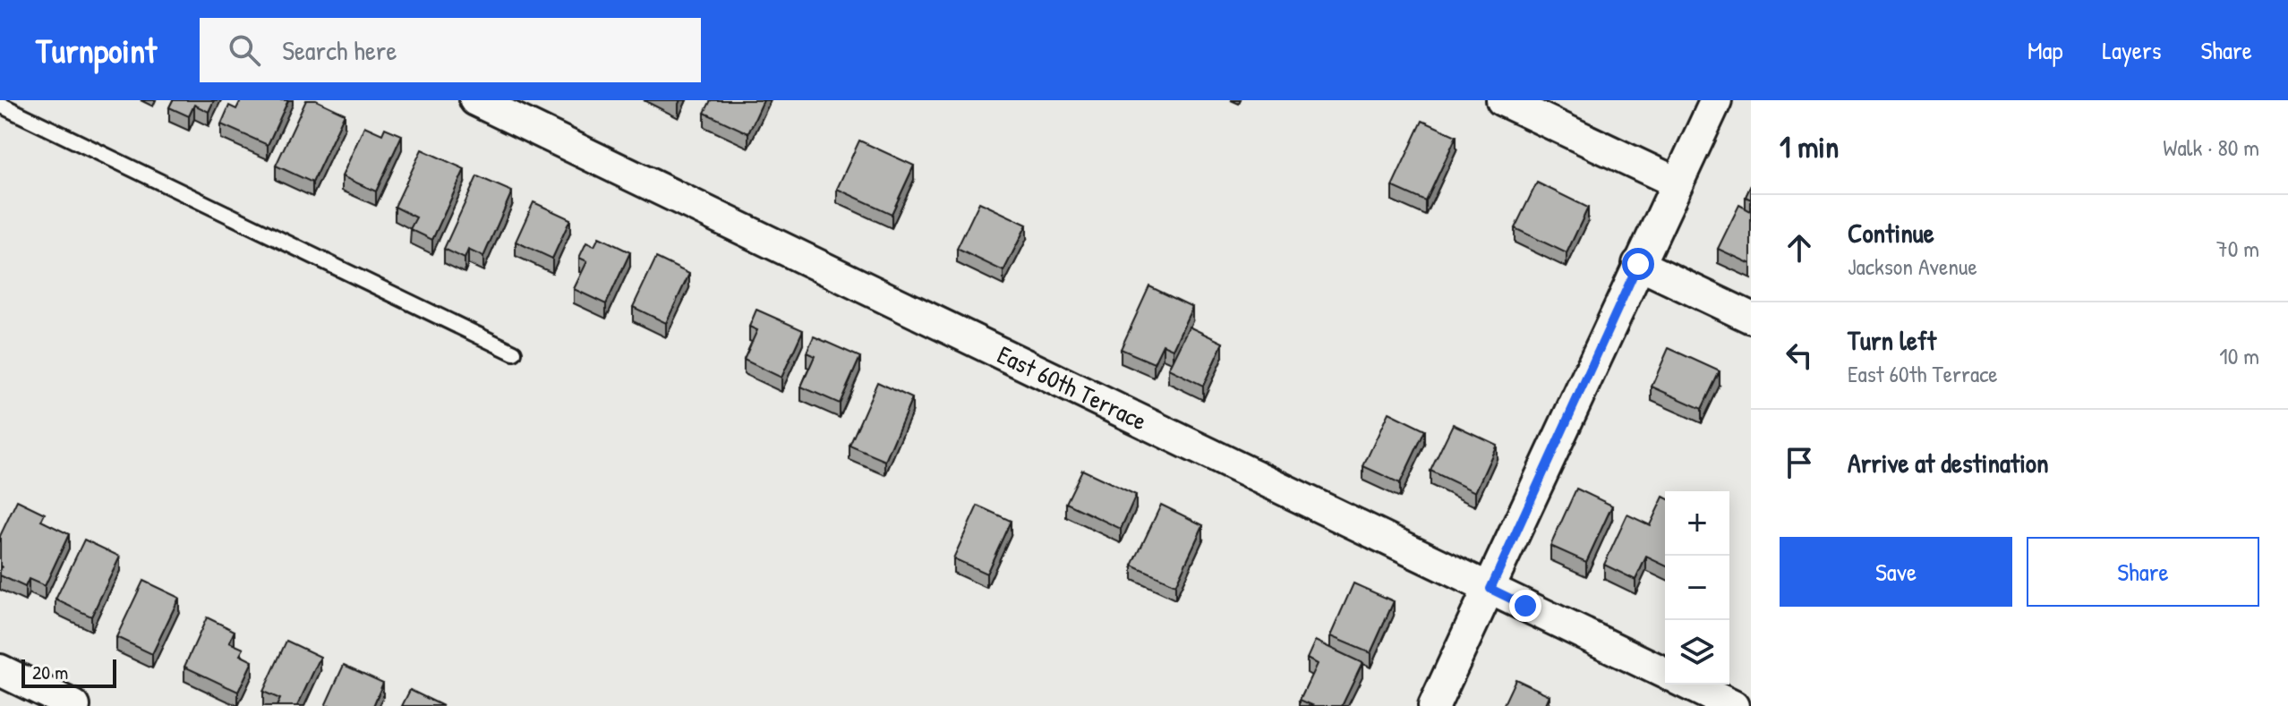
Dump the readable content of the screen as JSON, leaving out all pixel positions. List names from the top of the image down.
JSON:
{
  "streets": {
    "street": ["East 60th Terrace"]
  },
  "scale_bar": "20 m",
  "page": {
    "header": "Turnpoint",
    "search": "Search here",
    "nav": ["Map", "Layers", "Share"],
    "heading": ["1 min", "Walk · 80 m"],
    "list": [
      ["Continue", "Jackson Avenue", "70 m"],
      ["Turn left", "East 60th Terrace", "10 m"],
      "Arrive at destination"
    ],
    "map_buttons": ["+", "−"],
    "buttons": ["Save", "Share"],
    "scale": "20 m"
  }
}
